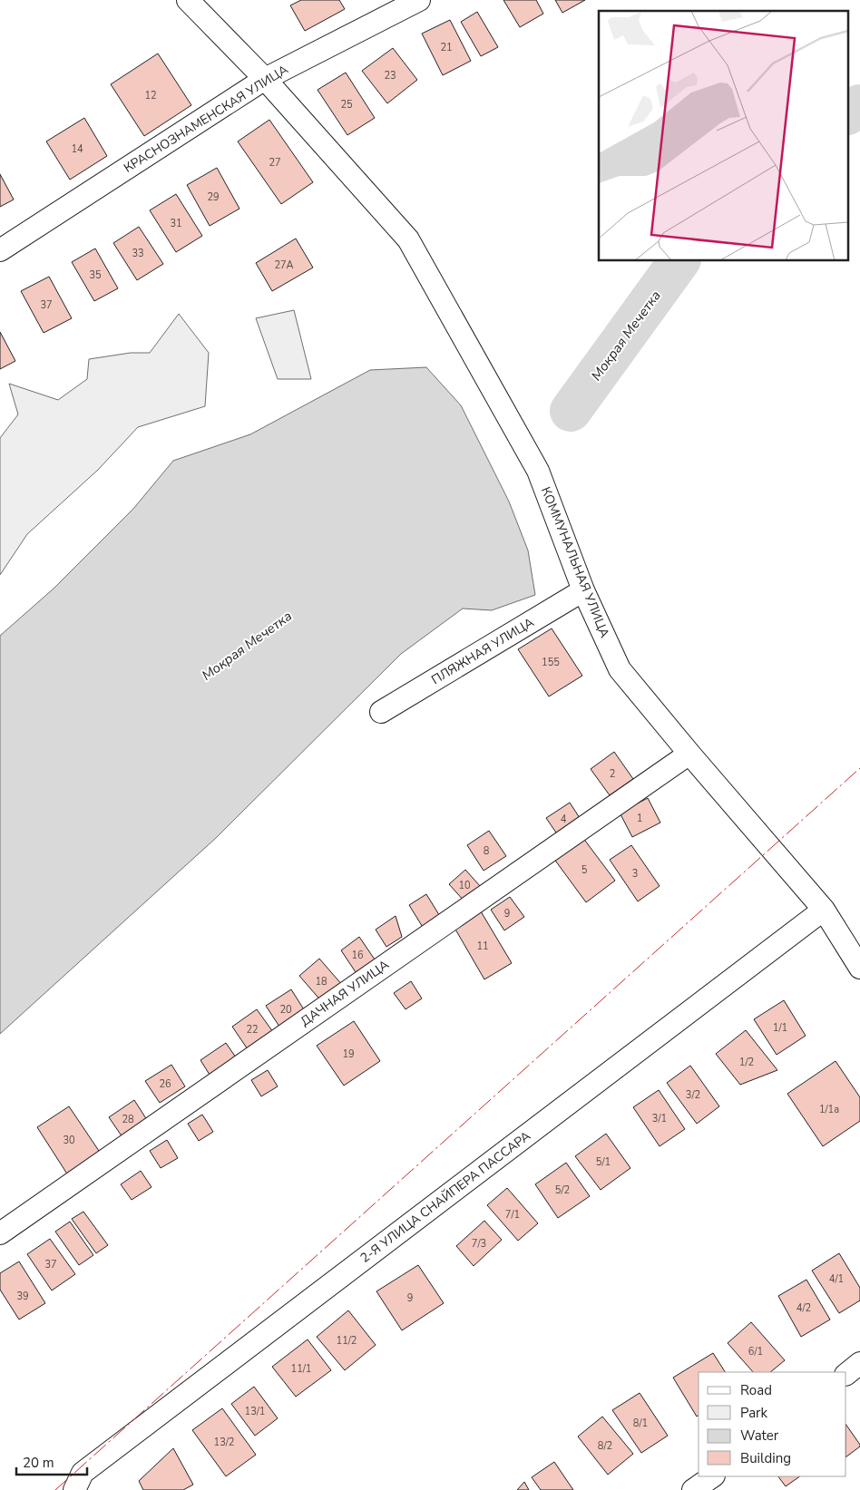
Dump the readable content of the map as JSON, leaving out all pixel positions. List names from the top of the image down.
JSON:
{
  "streets": {
    "street": [
      "КРАСНОЗНАМЕНСКАЯ УЛИЦА",
      "КОММУНАЛЬНАЯ УЛИЦА",
      "ПЛЯЖНАЯ УЛИЦА",
      "ДАЧНАЯ УЛИЦА",
      "2-Я УЛИЦА СНАЙПЕРА ПАССАРА"
    ]
  },
  "crossings": [
    ["КРАСНОЗНАМЕНСКАЯ УЛИЦА", "КОММУНАЛЬНАЯ УЛИЦА"],
    ["КОММУНАЛЬНАЯ УЛИЦА", "ПЛЯЖНАЯ УЛИЦА"],
    ["КОММУНАЛЬНАЯ УЛИЦА", "ДАЧНАЯ УЛИЦА"],
    ["КОММУНАЛЬНАЯ УЛИЦА", "2-Я УЛИЦА СНАЙПЕРА ПАССАРА"]
  ],
  "water": ["Мокрая Мечетка"],
  "house_numbers": [
    "21",
    "23",
    "12",
    "25",
    "14",
    "27",
    "29",
    "31",
    "33",
    "27А",
    "35",
    "37",
    "155",
    "2",
    "1",
    "4",
    "8",
    "5",
    "3",
    "10",
    "9",
    "11",
    "16",
    "18",
    "20",
    "1/1",
    "22",
    "19",
    "1/2",
    "26",
    "3/2",
    "1/1а",
    "3/1",
    "28",
    "30",
    "5/1",
    "5/2",
    "7/1",
    "7/3",
    "37",
    "4/1",
    "39",
    "9",
    "4/2",
    "11/2",
    "6/1",
    "11/1",
    "13/1",
    "8/1",
    "13/2",
    "8/2"
  ],
  "legend": [
    "Road",
    "Park",
    "Water",
    "Building"
  ],
  "scale_bar": "20 m"
}
